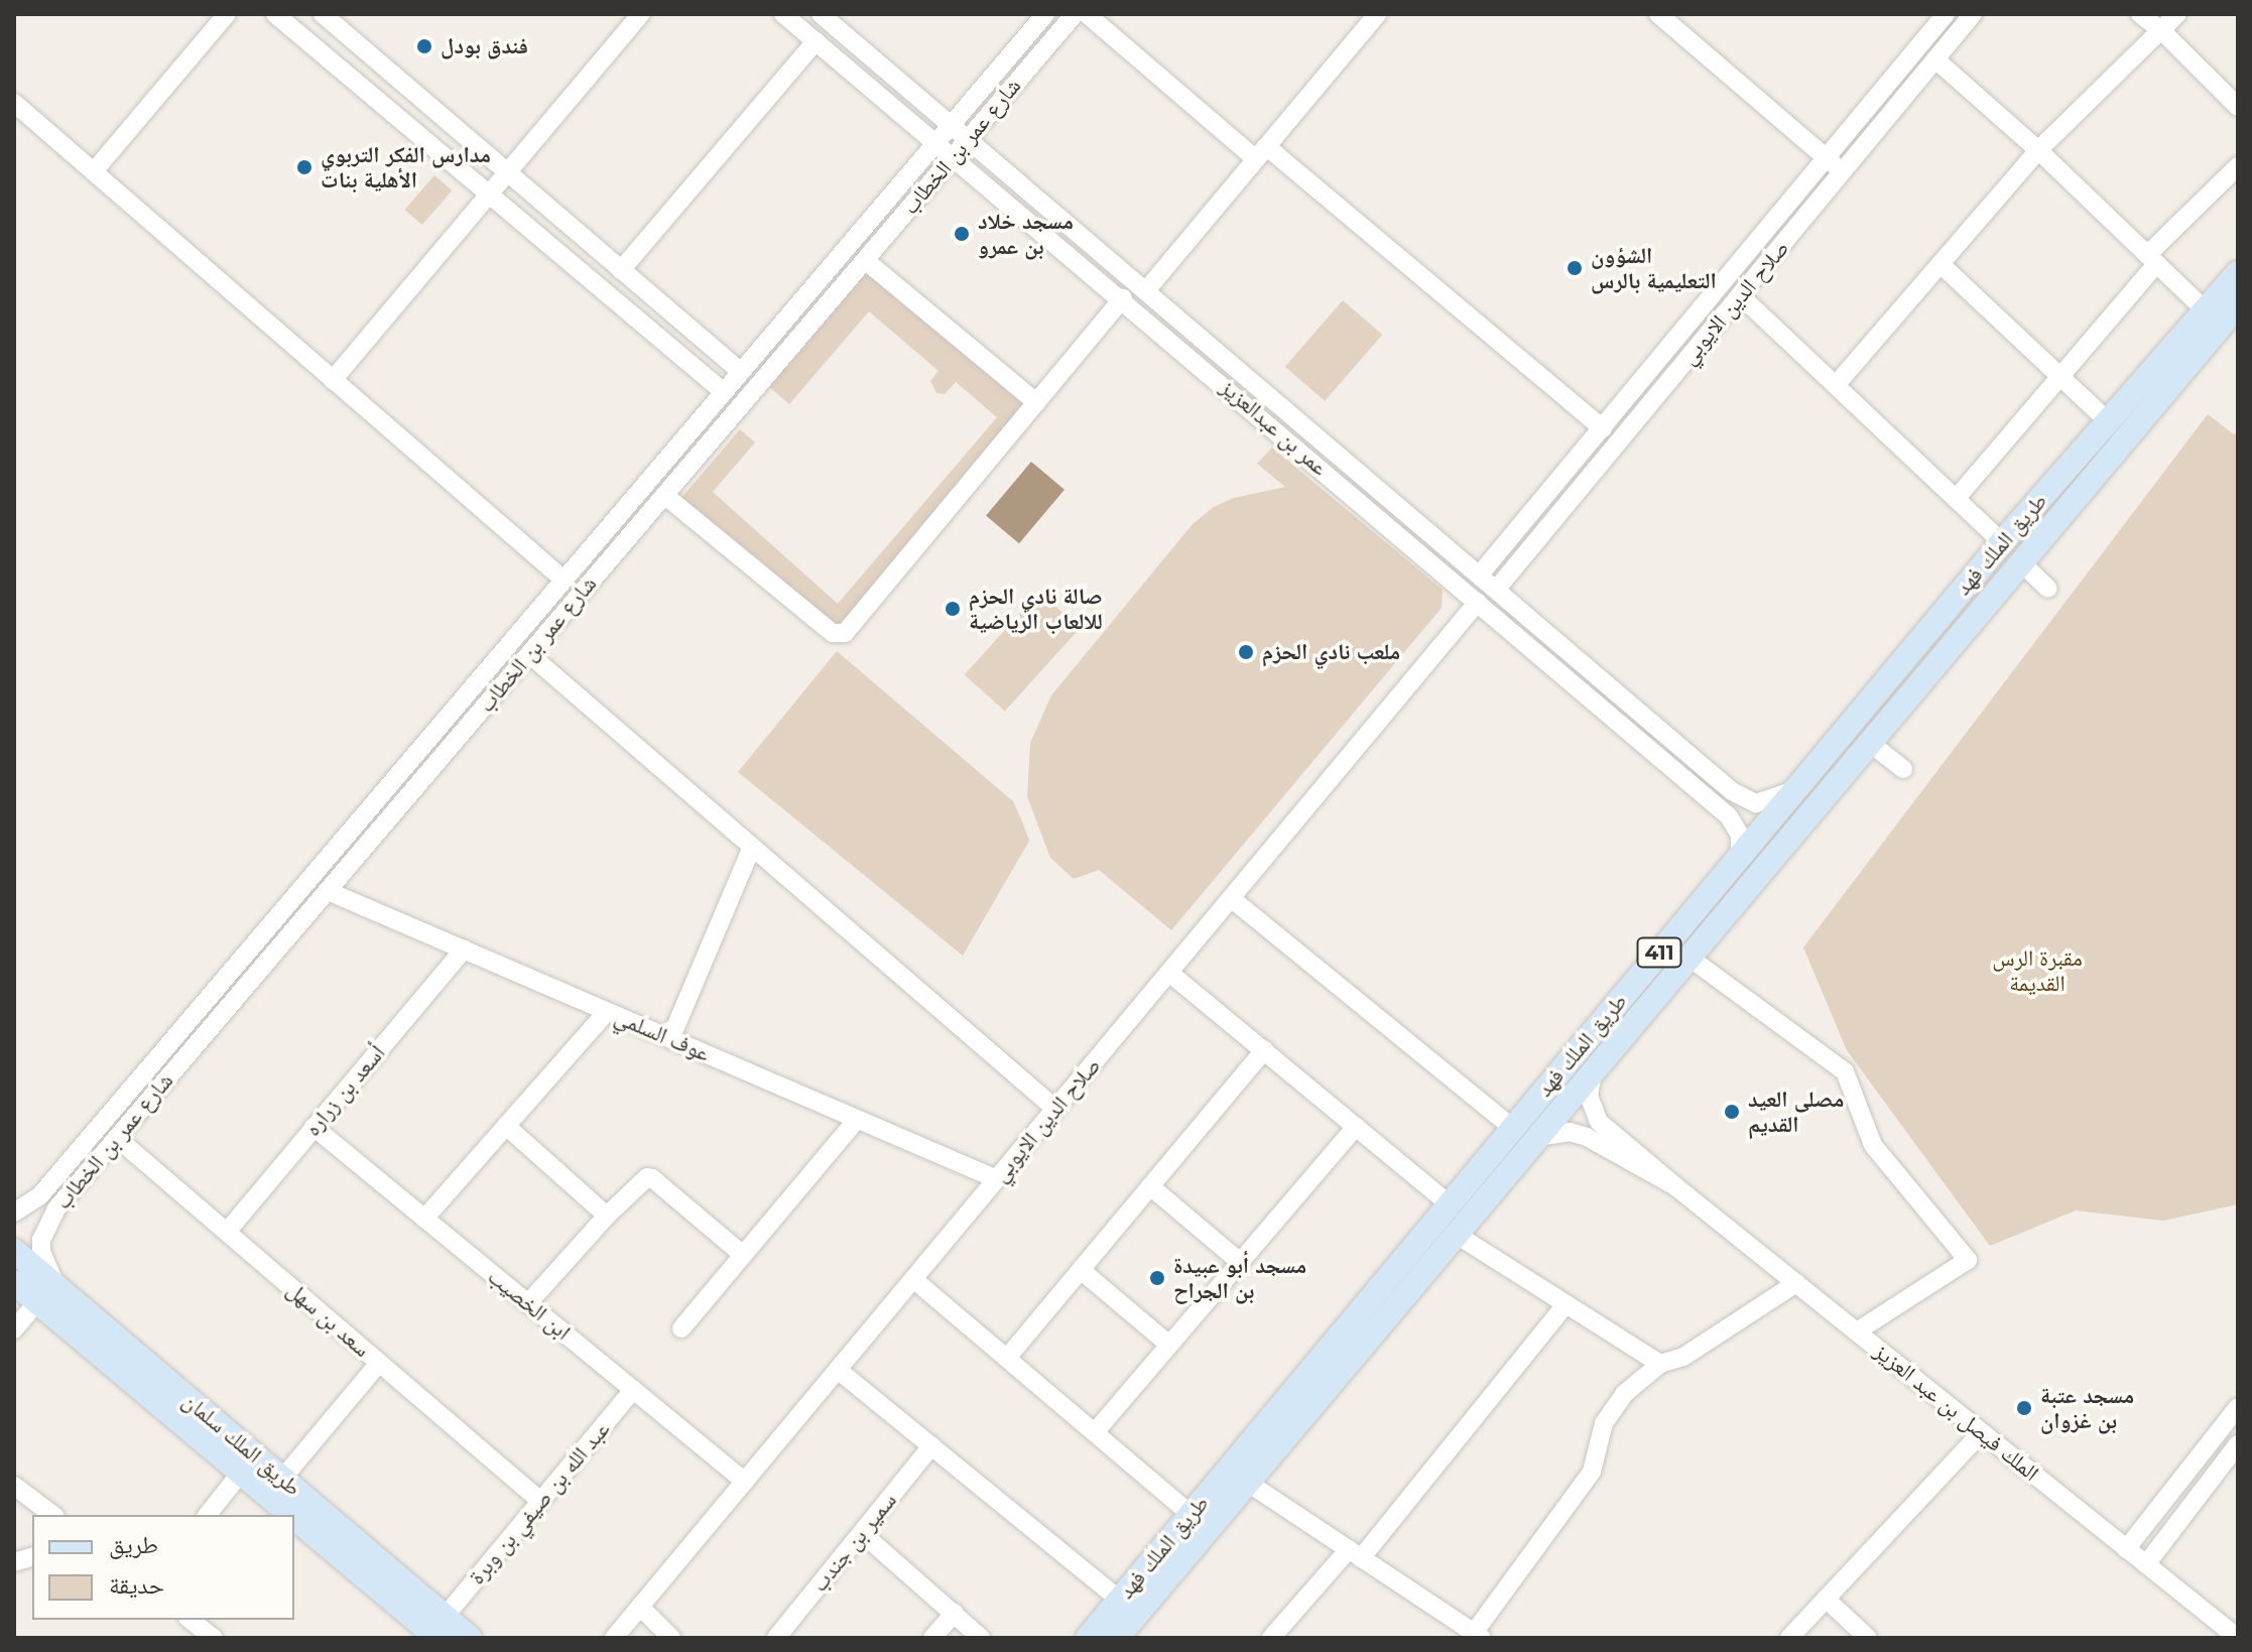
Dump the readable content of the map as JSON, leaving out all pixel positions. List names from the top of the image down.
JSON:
{
  "streets": {
    "main road": ["طريق الملك فهد", "411", "طريق الملك سلمان"],
    "street": [
      "شارع عمر بن الخطاب",
      "صلاح الدين الايوبي",
      "عمر بن عبدالعزيز",
      "عوف السلمي",
      "أسعد بن زراره",
      "ابن الخصيب",
      "سعد بن سهل",
      "الملك فيصل بن عبد العزيز",
      "عبد الله بن صيفي بن وبرة",
      "سمير بن جندب"
    ]
  },
  "crossings": [
    ["شارع عمر بن الخطاب", "عمر بن عبدالعزيز"],
    ["شارع عمر بن الخطاب", "عوف السلمي"],
    ["شارع عمر بن الخطاب", "سعد بن سهل"],
    ["شارع عمر بن الخطاب", "طريق الملك سلمان"],
    ["صلاح الدين الايوبي", "عمر بن عبدالعزيز"],
    ["صلاح الدين الايوبي", "عوف السلمي"],
    ["صلاح الدين الايوبي", "ابن الخصيب"],
    ["عمر بن عبدالعزيز", "طريق الملك فهد"],
    ["عوف السلمي", "أسعد بن زراره"],
    ["أسعد بن زراره", "ابن الخصيب"],
    ["أسعد بن زراره", "سعد بن سهل"],
    ["ابن الخصيب", "عبد الله بن صيفي بن وبرة"],
    ["سعد بن سهل", "عبد الله بن صيفي بن وبرة"],
    ["طريق الملك سلمان", "عبد الله بن صيفي بن وبرة"]
  ],
  "parks": ["مقبرة الرس القديمة"],
  "places": [
    "فندق بودل",
    "مدارس الفكر التربوي الأهلية بنات",
    "مسجد خلاد بن عمرو",
    "الشؤون التعليمية بالرس",
    "صالة نادي الحزم للالعاب الرياضية",
    "ملعب نادي الحزم",
    "مصلى العيد القديم",
    "مسجد أبو عبيدة بن الجراح",
    "مسجد عتبة بن غزوان"
  ],
  "legend": ["طريق", "حديقة"]
}
